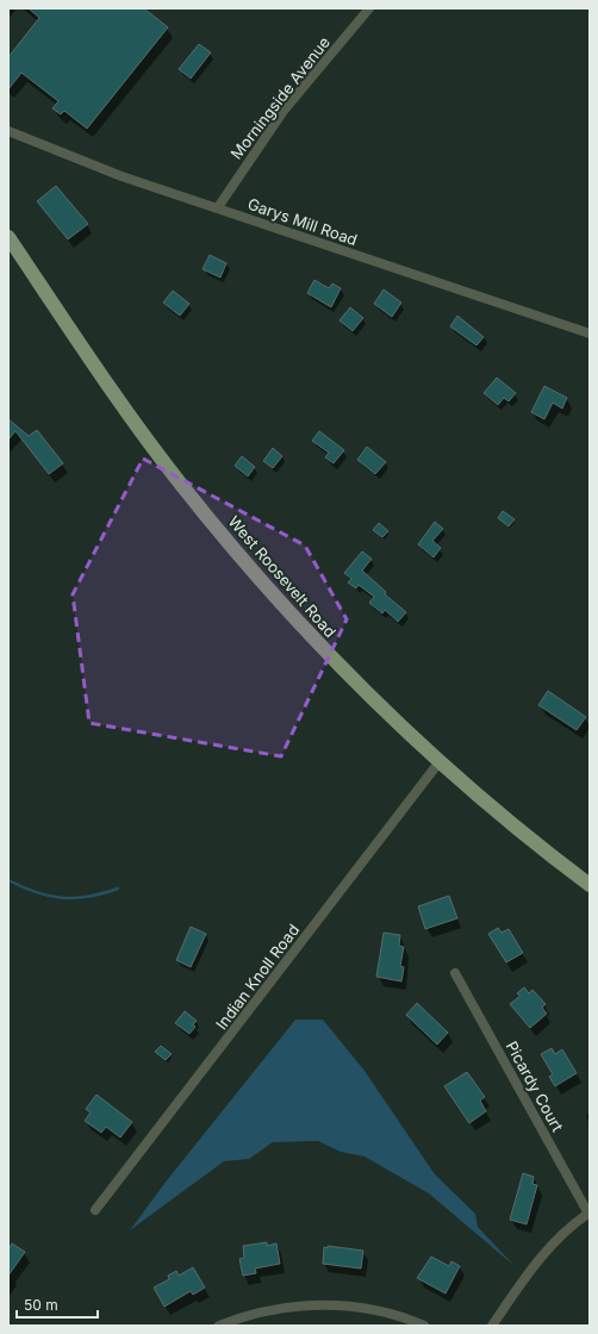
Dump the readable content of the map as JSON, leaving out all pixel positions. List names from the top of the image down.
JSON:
{
  "streets": {
    "main road": ["West Roosevelt Road"],
    "street": [
      "Morningside Avenue",
      "Garys Mill Road",
      "Indian Knoll Road",
      "Picardy Court"
    ]
  },
  "crossings": [
    ["Morningside Avenue", "Garys Mill Road"],
    ["West Roosevelt Road", "Indian Knoll Road"]
  ],
  "scale_bar": "50 m"
}
